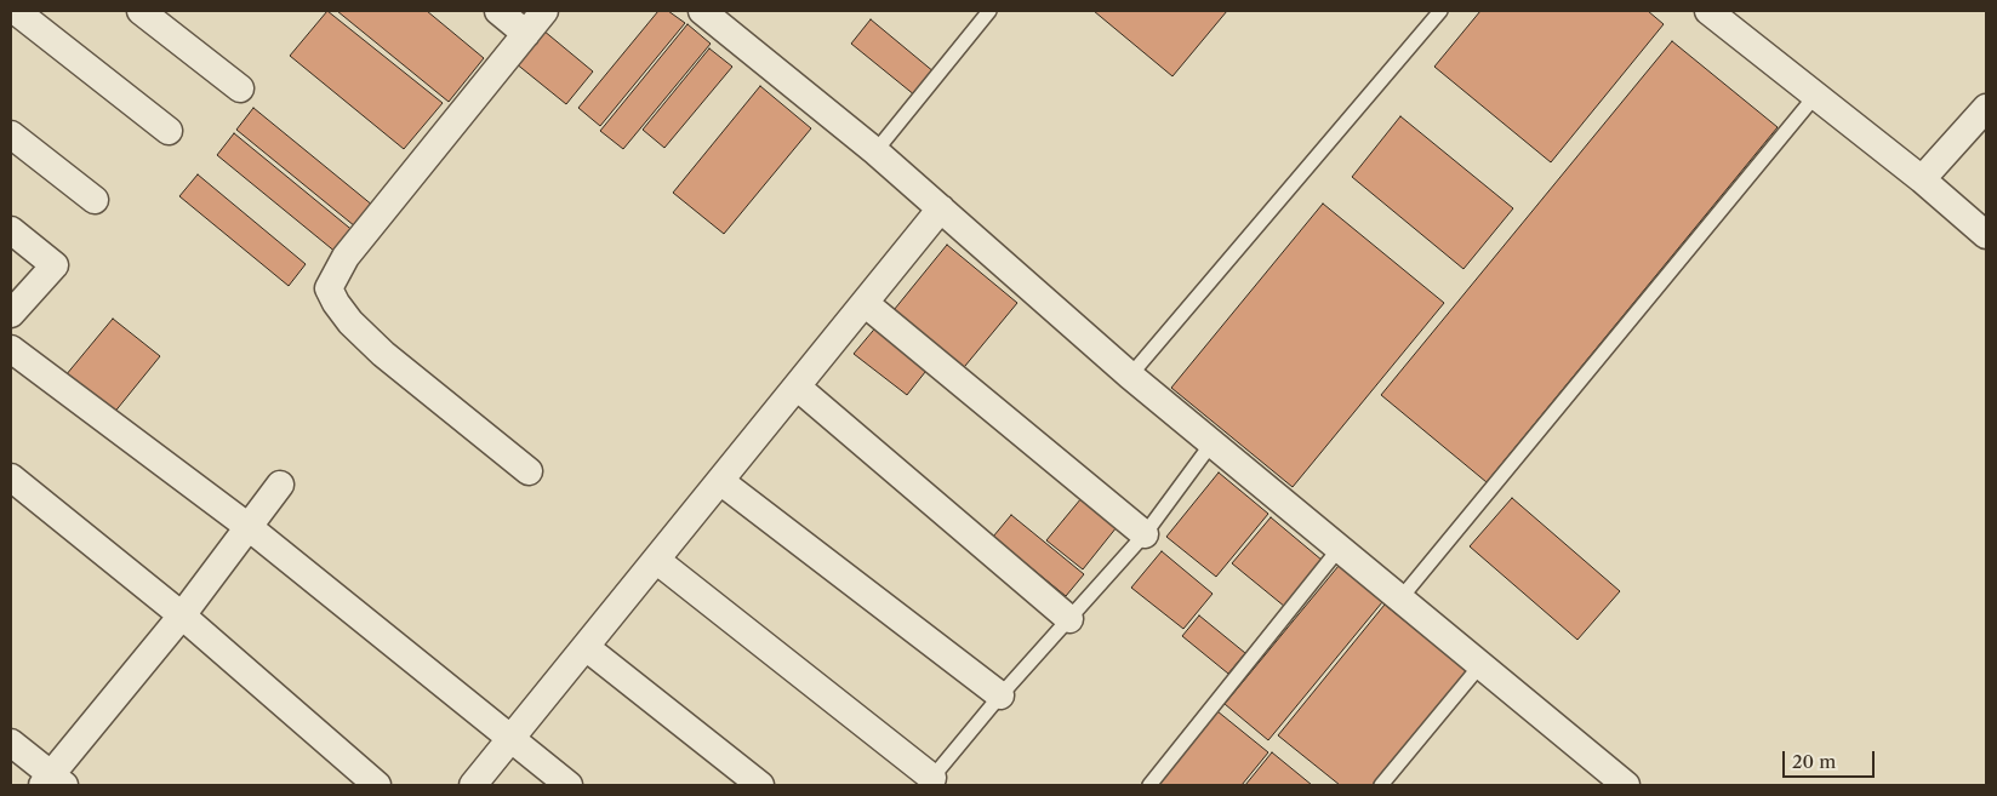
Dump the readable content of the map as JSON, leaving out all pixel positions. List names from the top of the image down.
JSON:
{
  "scale_bar": "20 m"
}
